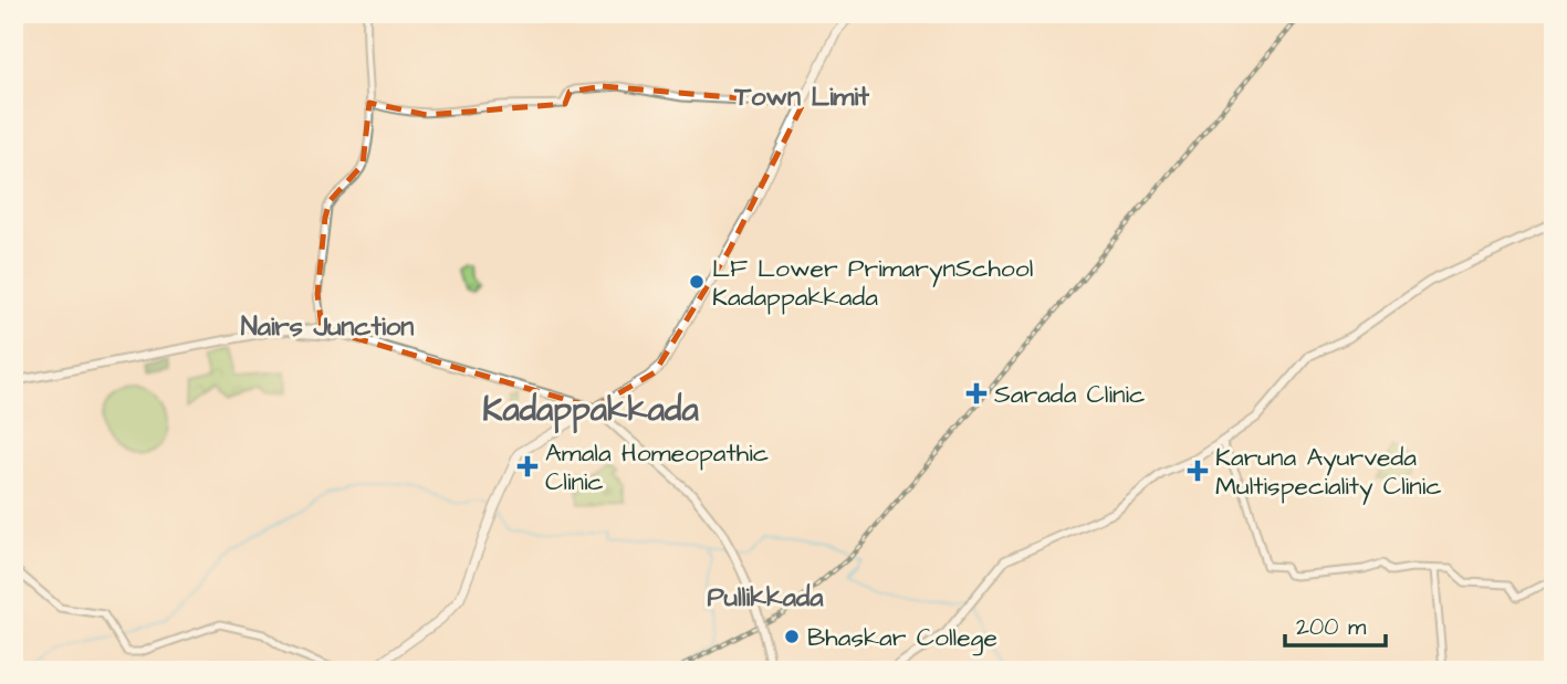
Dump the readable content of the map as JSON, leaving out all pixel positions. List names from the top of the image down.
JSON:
{
  "districts": [
    "Town Limit",
    "Nairs Junction",
    "Kadappakkada",
    "Pullikkada"
  ],
  "places": {
    "other": ["LF Lower PrimarynSchool Kadappakkada", "Bhaskar College"],
    "health": ["Sarada Clinic", "Amala Homeopathic Clinic", "Karuna Ayurveda Multispeciality Clinic"]
  },
  "scale_bar": "200 m"
}
